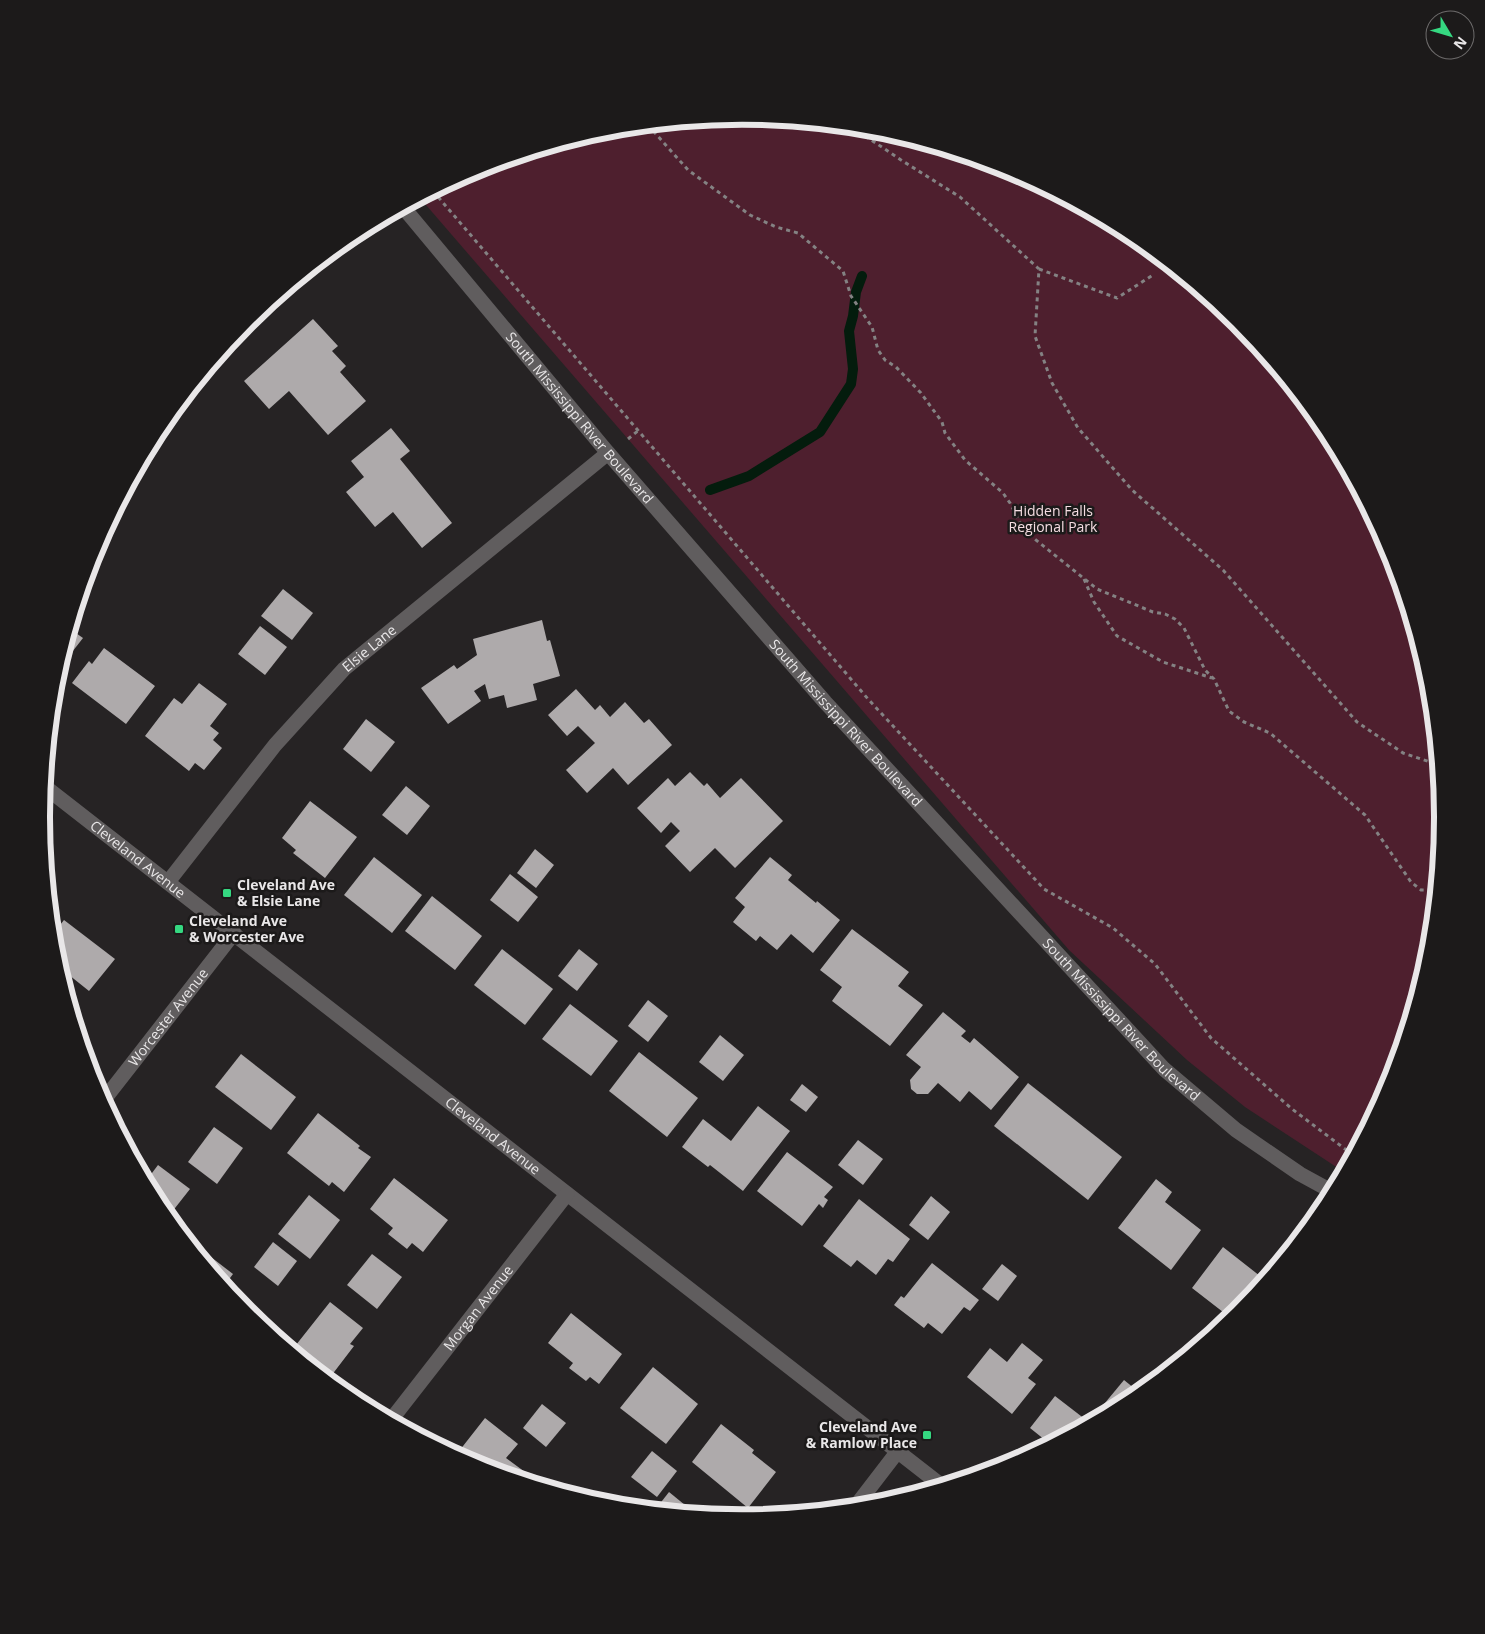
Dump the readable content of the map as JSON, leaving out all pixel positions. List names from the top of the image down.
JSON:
{
  "streets": {
    "street": [
      "South Mississippi River Boulevard",
      "Elsie Lane",
      "Cleveland Avenue",
      "Worcester Avenue",
      "Morgan Avenue"
    ]
  },
  "crossings": [
    ["South Mississippi River Boulevard", "Elsie Lane"],
    ["Elsie Lane", "Cleveland Avenue"],
    ["Cleveland Avenue", "Worcester Avenue"],
    ["Cleveland Avenue", "Morgan Avenue"]
  ],
  "parks": ["Hidden Falls Regional Park"],
  "places": {
    "transit": ["Cleveland Ave & Elsie Lane", "Cleveland Ave & Worcester Ave", "Cleveland Ave & Ramlow Place"]
  },
  "north": "bottom right"
}
